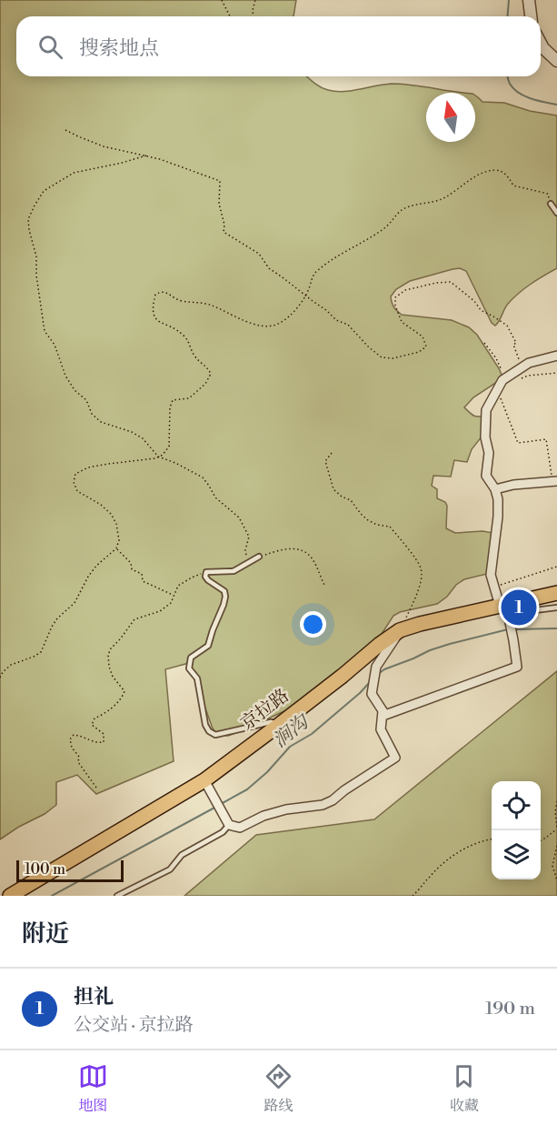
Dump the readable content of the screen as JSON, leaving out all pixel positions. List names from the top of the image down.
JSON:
{
  "streets": {
    "highway": ["京拉路"]
  },
  "water": ["涧沟"],
  "scale_bar": "100 m",
  "north": "top",
  "page": {
    "search": "搜索地点",
    "pins": "1",
    "scale": "100 m",
    "heading": "附近",
    "list": [
      {
        "mark": "1",
        "name": "担礼",
        "note": "公交站 · 京拉路",
        "value": "190 m"
      }
    ],
    "nav": ["地图", "路线", "收藏"]
  }
}
